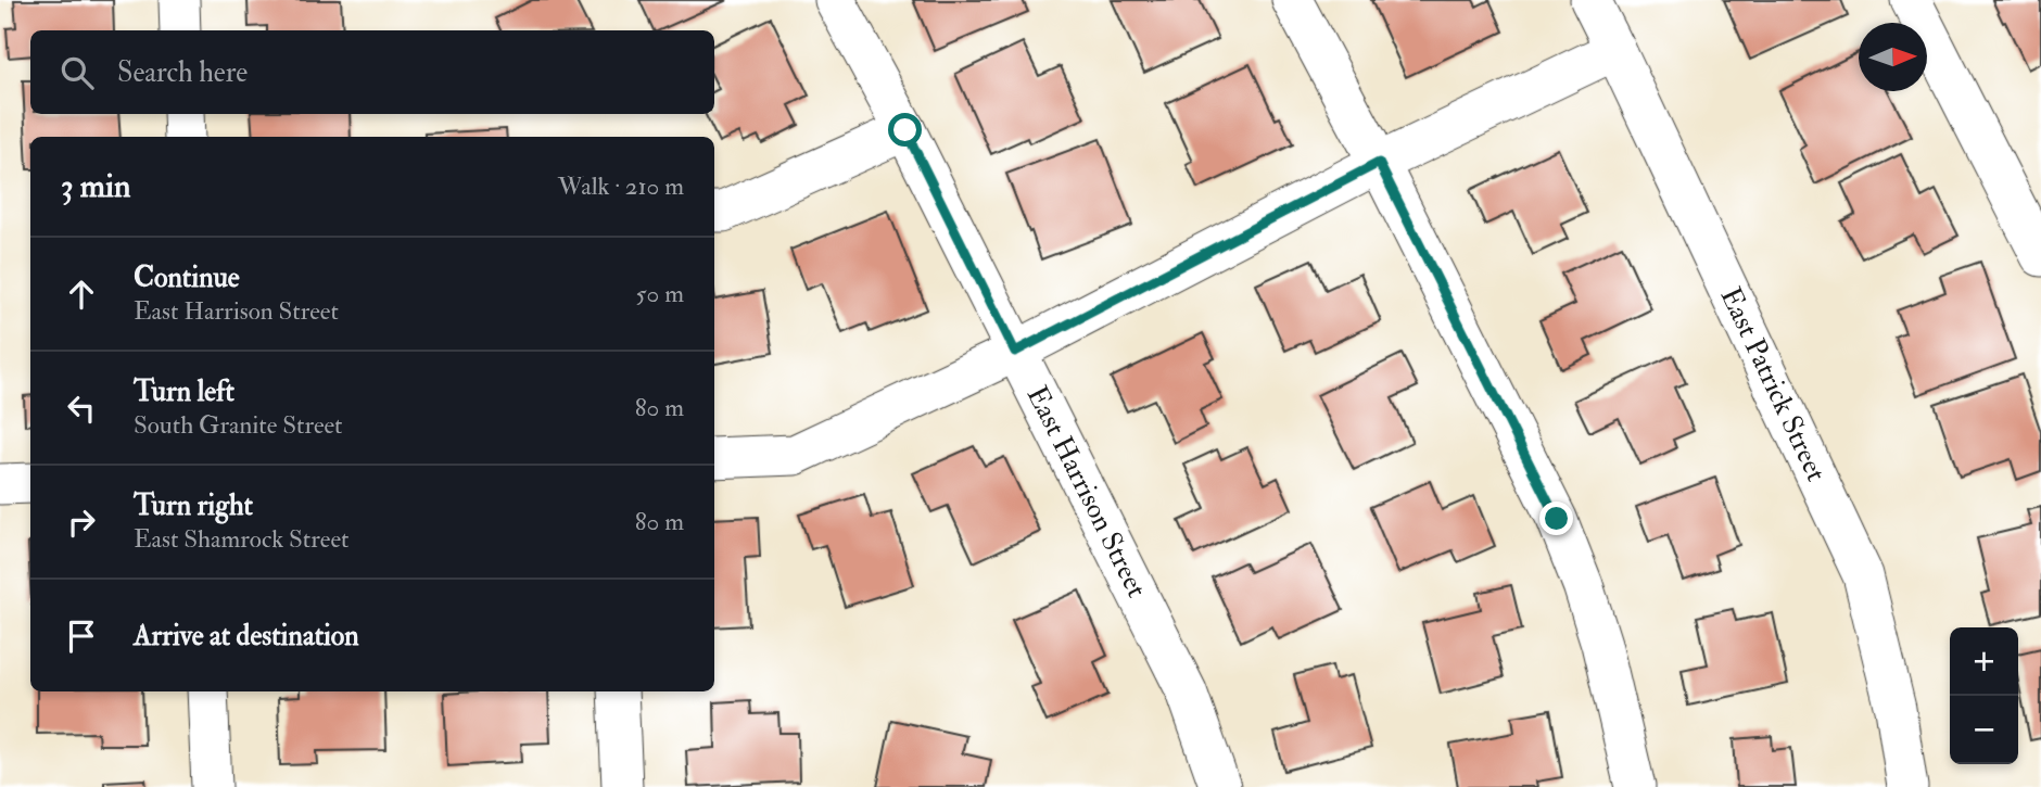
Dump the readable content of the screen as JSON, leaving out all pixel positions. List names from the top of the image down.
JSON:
{
  "streets": {
    "street": ["East Patrick Street", "East Harrison Street"]
  },
  "north": "right",
  "page": {
    "search": "Search here",
    "heading": ["3 min", "Walk · 210 m"],
    "list": [
      ["Continue", "East Harrison Street", "50 m"],
      ["Turn left", "South Granite Street", "80 m"],
      ["Turn right", "East Shamrock Street", "80 m"],
      "Arrive at destination"
    ],
    "map_buttons": ["+", "−"]
  }
}
